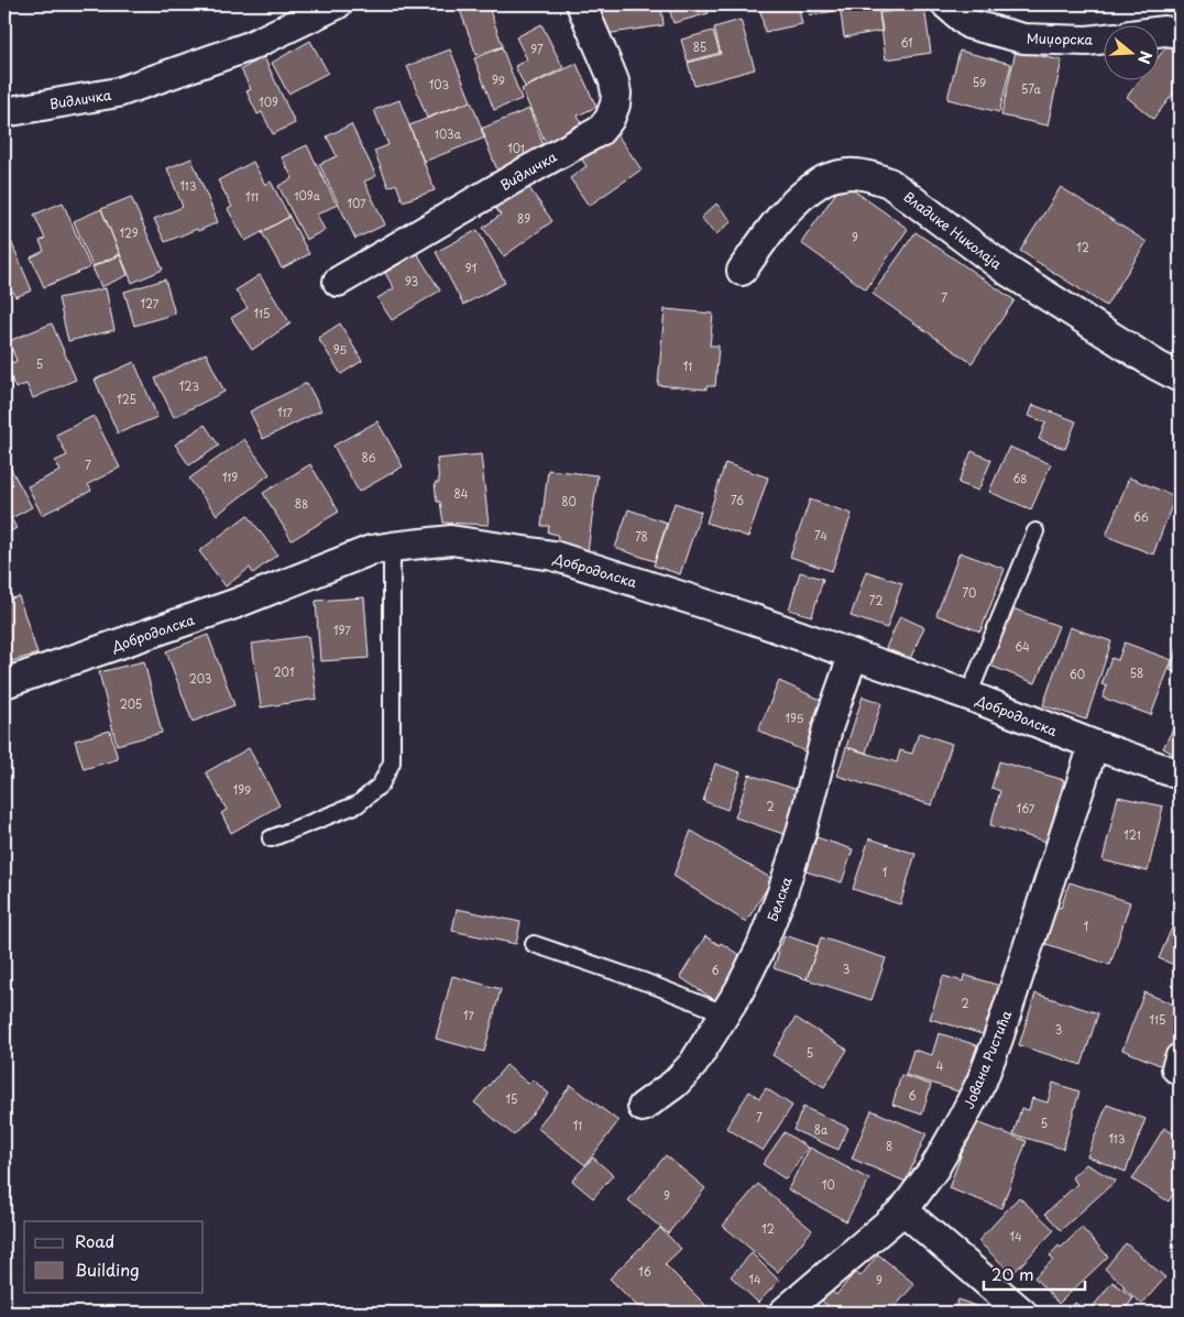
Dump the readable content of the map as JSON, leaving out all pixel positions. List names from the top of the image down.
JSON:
{
  "streets": {
    "street": [
      "Миџорска",
      "Видличка",
      "Владике Николаја",
      "Добродолска",
      "Белска",
      "Јована Ристића"
    ]
  },
  "crossings": [
    ["Добродолска", "Белска"],
    ["Добродолска", "Јована Ристића"]
  ],
  "house_numbers": [
    "61",
    "85",
    "97",
    "99",
    "59",
    "103",
    "57a",
    "109",
    "103a",
    "101",
    "113",
    "109a",
    "111",
    "107",
    "89",
    "129",
    "9",
    "12",
    "91",
    "93",
    "7",
    "127",
    "115",
    "95",
    "5",
    "11",
    "123",
    "125",
    "117",
    "86",
    "7",
    "119",
    "68",
    "84",
    "76",
    "80",
    "88",
    "66",
    "74",
    "78",
    "70",
    "72",
    "197",
    "64",
    "201",
    "58",
    "60",
    "203",
    "205",
    "195",
    "199",
    "2",
    "167",
    "121",
    "1",
    "1",
    "3",
    "6",
    "2",
    "17",
    "115",
    "3",
    "5",
    "4",
    "6",
    "15",
    "7",
    "5",
    "11",
    "8a",
    "113",
    "8",
    "10",
    "9",
    "12",
    "14",
    "16",
    "14",
    "9"
  ],
  "legend": ["Road", "Building"],
  "scale_bar": "20 m",
  "north": "right"
}
